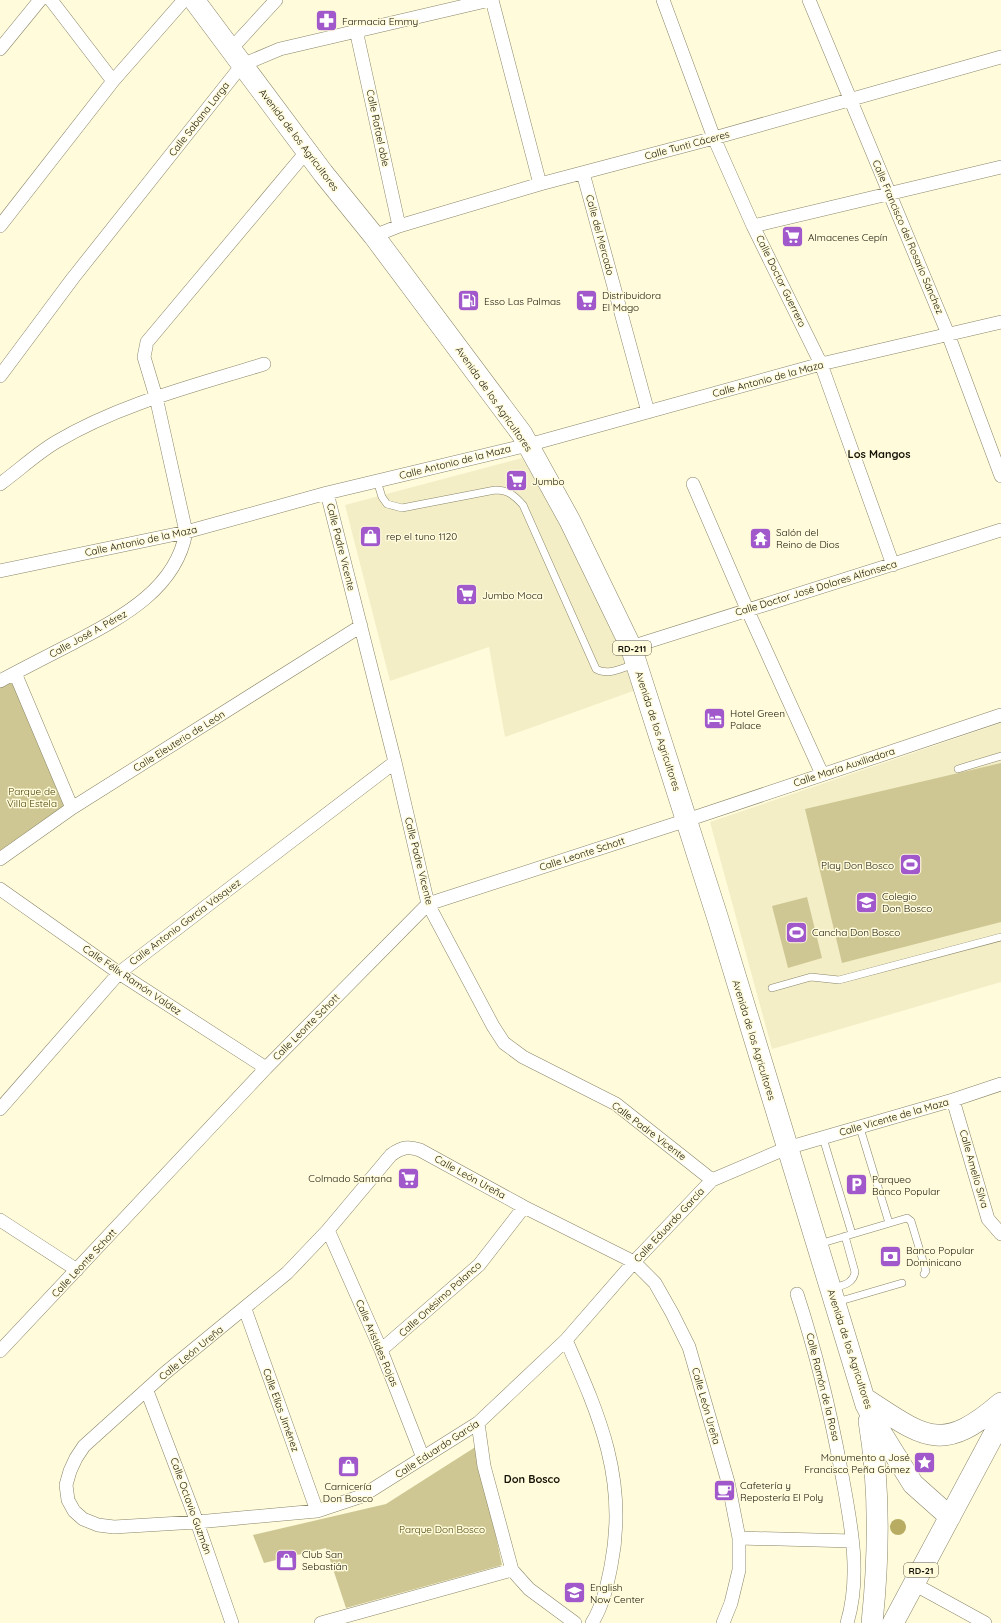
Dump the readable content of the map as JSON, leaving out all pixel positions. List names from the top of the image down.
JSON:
{
  "streets": {
    "main road": ["Avenida de los Agricultores", "RD-211", "RD-21"],
    "street": [
      "Calle Sabana Larga",
      "Calle Rafael oble",
      "Calle Tunti Cáceres",
      "Calle del Mercado",
      "Calle Francisco del Rosario Sánchez",
      "Calle Doctor Guerrero",
      "Calle Antonio de la Maza",
      "Calle Padre Vicente",
      "Calle Doctor José Dolores Alfonseca",
      "Calle José A. Pérez",
      "Calle Eleuterio de León",
      "Calle María Auxiliadora",
      "Calle Leonte Schott",
      "Calle Antonio García Vásquez",
      "Calle Félix Ramón Valdez",
      "Calle Vicente de la Maza",
      "Calle Amelio Silva",
      "Calle León Ureña",
      "Calle Eduardo García",
      "Calle Onésimo Polanco",
      "Calle Arístides Rojas",
      "Calle Ramón de la Rosa",
      "Calle Elías Jiménez",
      "Calle Octavio Guzmán"
    ]
  },
  "crossings": [
    ["Calle Sabana Larga", "Calle Rafael oble"],
    ["Calle Sabana Larga", "Avenida de los Agricultores"],
    ["Calle Rafael oble", "Calle Tunti Cáceres"],
    ["Avenida de los Agricultores", "Calle Tunti Cáceres"],
    ["Avenida de los Agricultores", "Calle Antonio de la Maza"],
    ["Avenida de los Agricultores", "Calle Doctor José Dolores Alfonseca"],
    ["Avenida de los Agricultores", "Calle María Auxiliadora"],
    ["Avenida de los Agricultores", "Calle Leonte Schott"],
    ["Avenida de los Agricultores", "Calle Vicente de la Maza"],
    ["Avenida de los Agricultores", "Calle Eduardo García"],
    ["Avenida de los Agricultores", "RD-21"],
    ["Calle Tunti Cáceres", "Calle del Mercado"],
    ["Calle Tunti Cáceres", "Calle Francisco del Rosario Sánchez"],
    ["Calle Tunti Cáceres", "Calle Doctor Guerrero"],
    ["Calle del Mercado", "Calle Antonio de la Maza"],
    ["Calle Francisco del Rosario Sánchez", "Calle Antonio de la Maza"],
    ["Calle Doctor Guerrero", "Calle Antonio de la Maza"],
    ["Calle Doctor Guerrero", "Calle Doctor José Dolores Alfonseca"],
    ["Calle Antonio de la Maza", "Calle Padre Vicente"],
    ["Calle Antonio de la Maza", "Calle José A. Pérez"],
    ["Calle Padre Vicente", "Calle Eleuterio de León"],
    ["Calle Padre Vicente", "Calle Leonte Schott"],
    ["Calle Padre Vicente", "Calle Antonio García Vásquez"],
    ["Calle Padre Vicente", "Calle Eduardo García"],
    ["Calle María Auxiliadora", "Calle Leonte Schott"],
    ["Calle Leonte Schott", "Calle Félix Ramón Valdez"],
    ["Calle Antonio García Vásquez", "Calle Félix Ramón Valdez"],
    ["Calle Vicente de la Maza", "Calle Amelio Silva"],
    ["Calle Vicente de la Maza", "Calle Eduardo García"],
    ["Calle León Ureña", "Calle Eduardo García"],
    ["Calle León Ureña", "Calle Onésimo Polanco"],
    ["Calle León Ureña", "Calle Arístides Rojas"],
    ["Calle León Ureña", "Calle Elías Jiménez"],
    ["Calle León Ureña", "Calle Octavio Guzmán"],
    ["Calle Eduardo García", "Calle Arístides Rojas"],
    ["Calle Eduardo García", "Calle Elías Jiménez"],
    ["Calle Eduardo García", "Calle Octavio Guzmán"],
    ["Calle Onésimo Polanco", "Calle Arístides Rojas"]
  ],
  "districts": ["Los Mangos", "Don Bosco"],
  "parks": ["Parque de Villa Estela", "Parque Don Bosco"],
  "places": {
    "pharmacy": ["Farmacia Emmy"],
    "supermarket": [
      "Almacenes Cepín",
      "Distribuidora El Mago",
      "Jumbo",
      "Jumbo Moca",
      "Colmado Santana"
    ],
    "fuel station": ["Esso Las Palmas"],
    "shop": ["rep el tuno 1120", "Carnicería Don Bosco", "Club San Sebastián"],
    "temple": ["Salón del Reino de Dios"],
    "hotel": ["Hotel Green Palace"],
    "sports": ["Play Don Bosco", "Cancha Don Bosco"],
    "school or university": ["Colegio Don Bosco", "English Now Center"],
    "parking": ["Parqueo Banco Popular"],
    "bank": ["Banco Popular Dominicano"],
    "place": ["Monumento a José Francisco Peña Gómez"],
    "cafe": ["Cafetería y Repostería El Poly"]
  }
}
